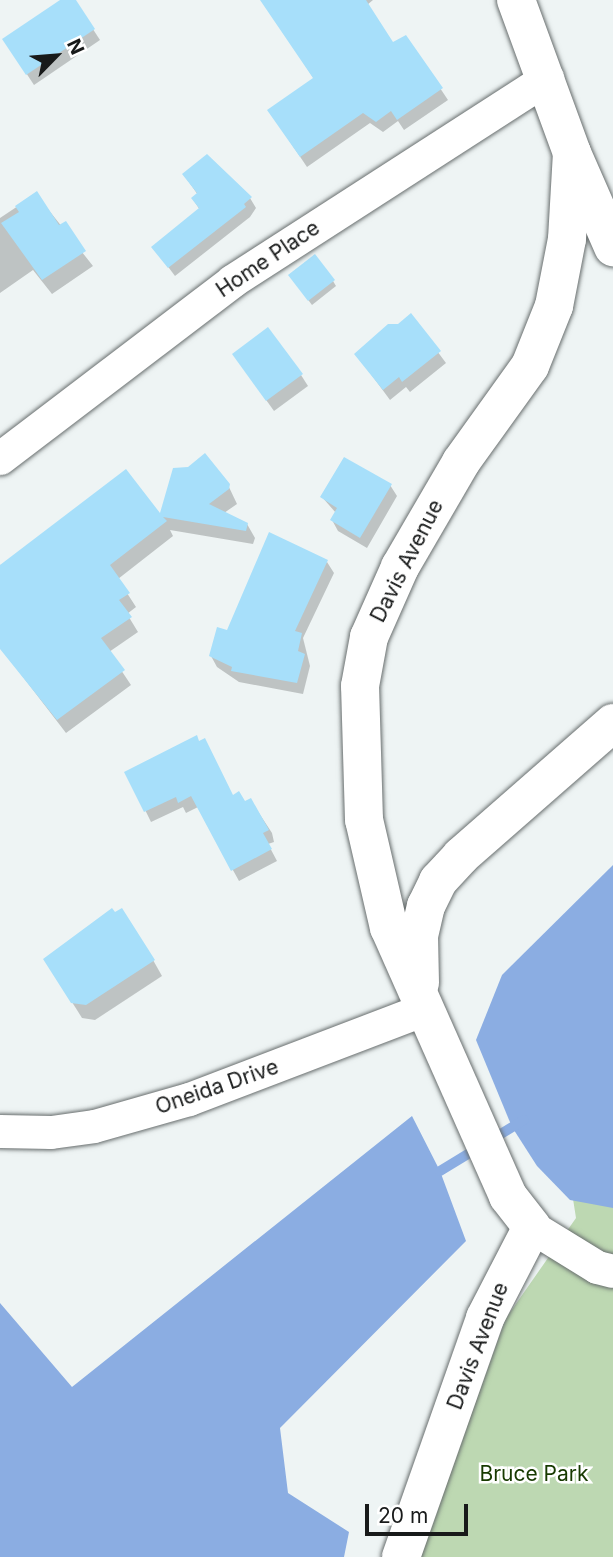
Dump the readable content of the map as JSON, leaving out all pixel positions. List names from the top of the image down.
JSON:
{
  "streets": {
    "main road": ["Davis Avenue"],
    "street": ["Home Place", "Oneida Drive"]
  },
  "crossings": [
    ["Home Place", "Davis Avenue"],
    ["Davis Avenue", "Oneida Drive"]
  ],
  "parks": ["Bruce Park"],
  "scale_bar": "20 m",
  "north": "top right"
}
